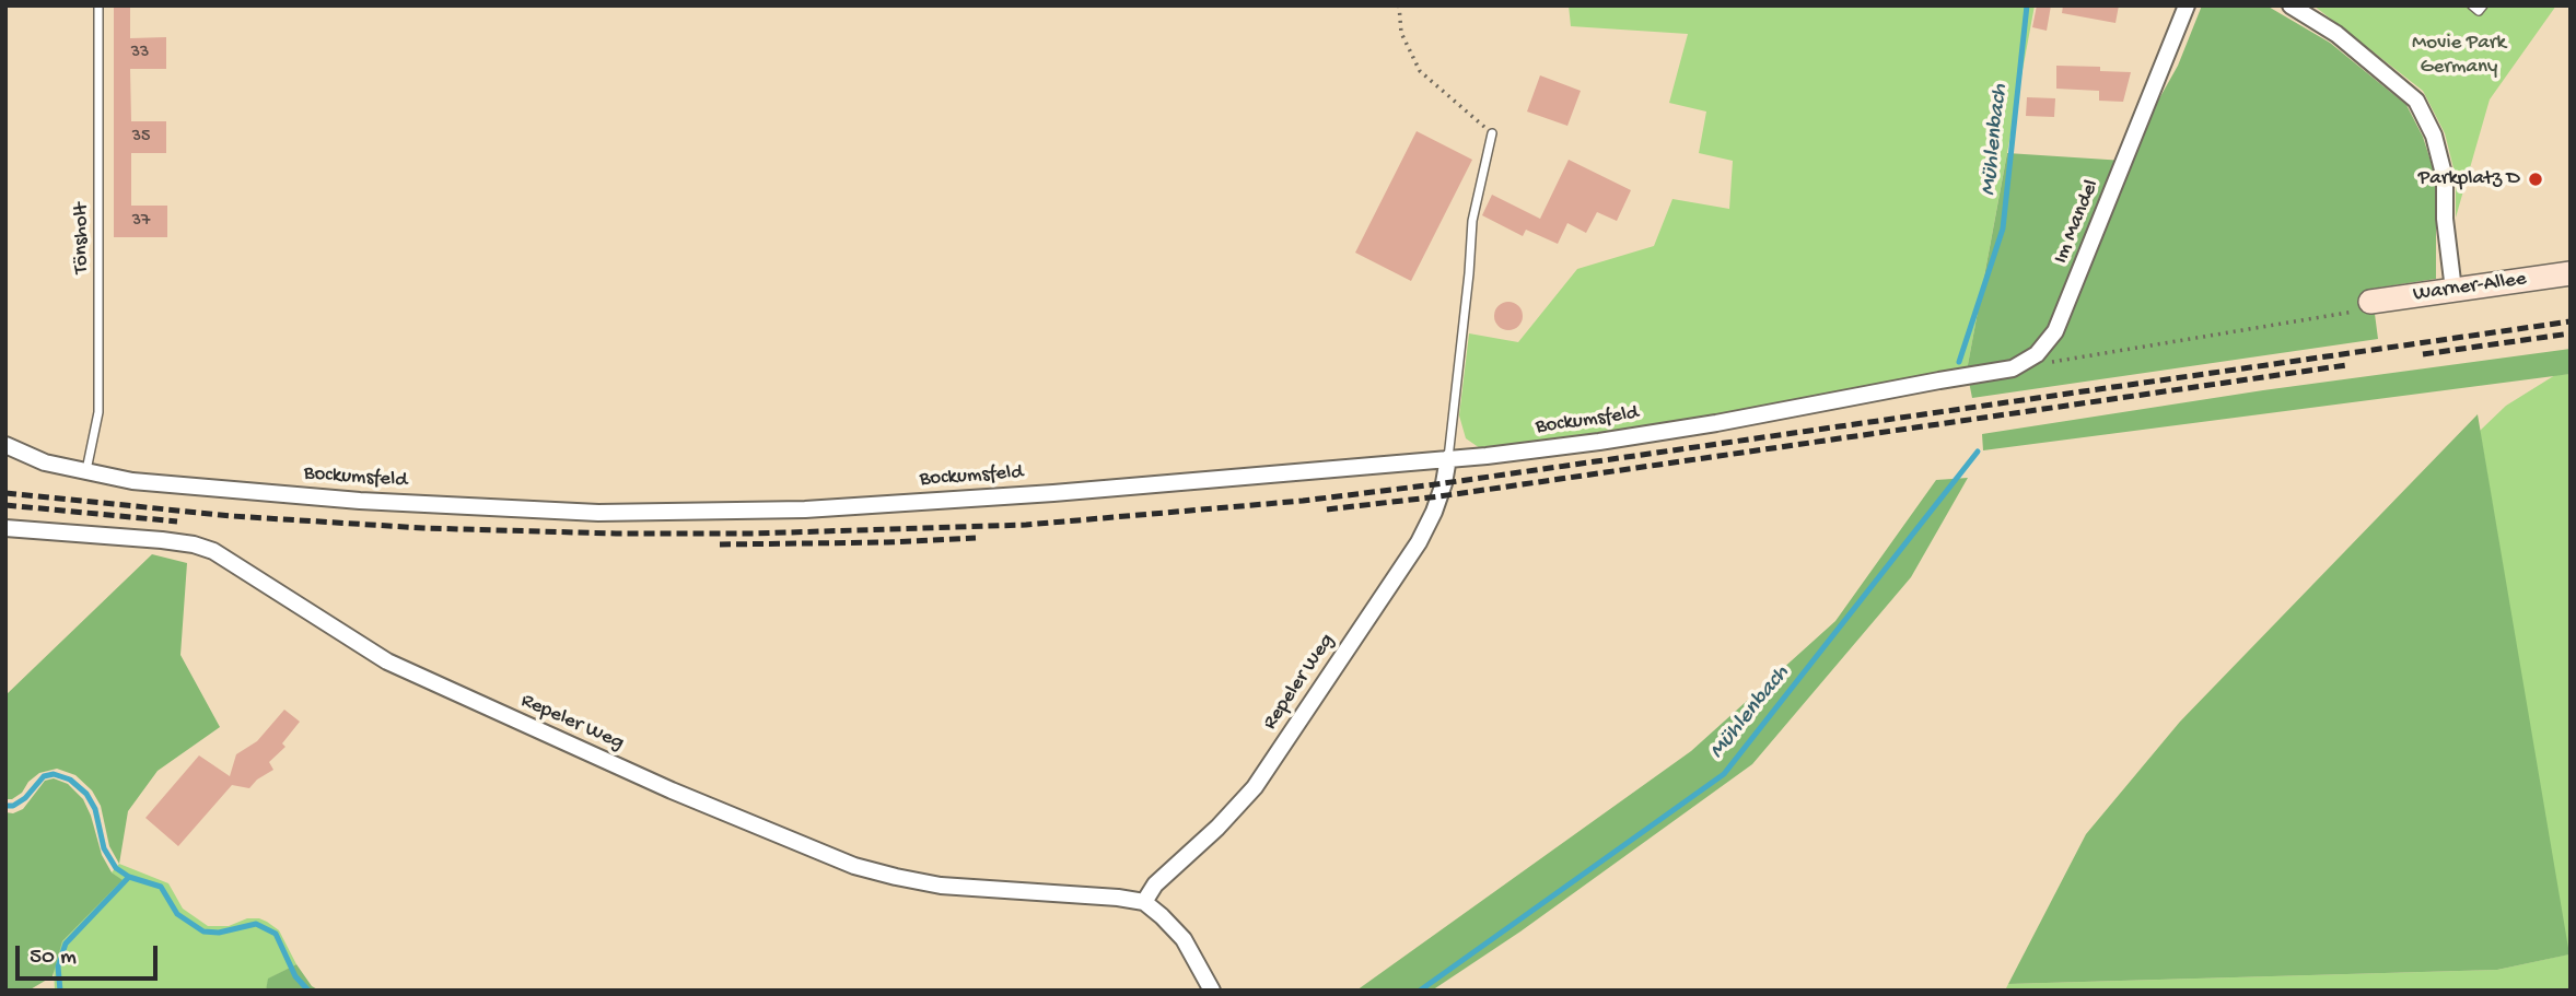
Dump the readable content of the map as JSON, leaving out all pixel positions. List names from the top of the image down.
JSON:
{
  "streets": {
    "street": [
      "Im Mandel",
      "Warner-Allee",
      "Bockumsfeld",
      "Repeler Weg"
    ],
    "lane": ["Tönsholt"]
  },
  "crossings": [
    ["Im Mandel", "Bockumsfeld"],
    ["Tönsholt", "Bockumsfeld"],
    ["Bockumsfeld", "Repeler Weg"]
  ],
  "water": ["Mühlenbach"],
  "parks": ["Movie Park Germany"],
  "places": ["Parkplatz D"],
  "house_numbers": ["33", "35", "37"],
  "scale_bar": "50 m"
}
